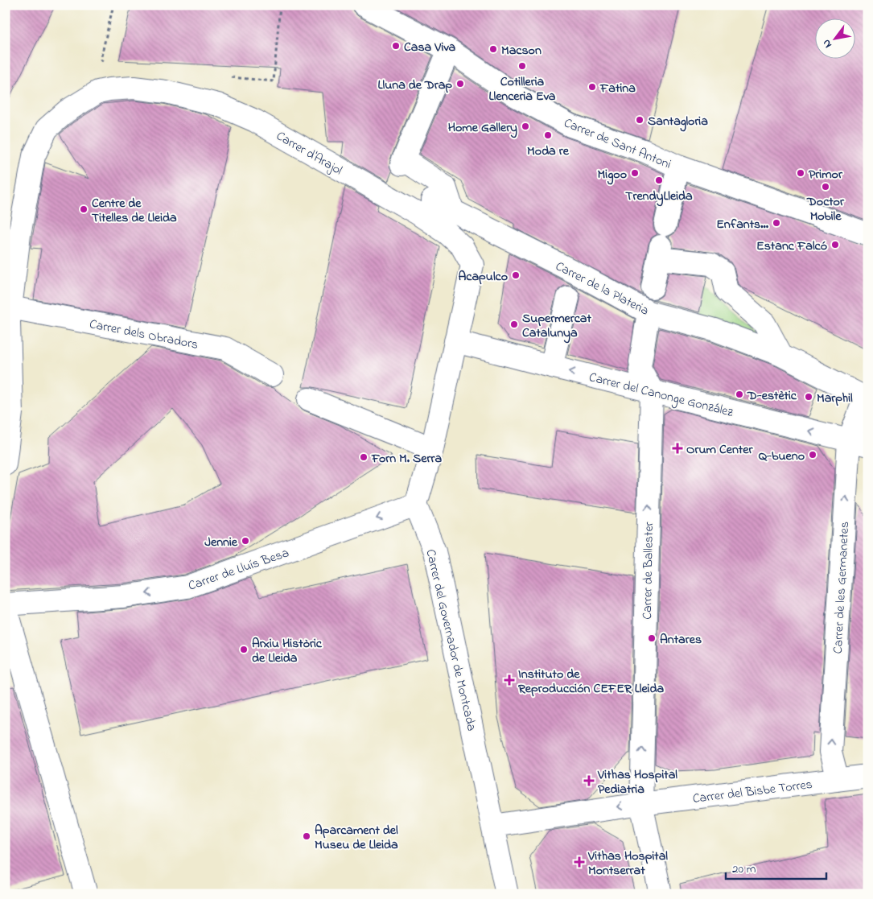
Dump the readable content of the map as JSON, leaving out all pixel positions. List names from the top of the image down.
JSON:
{
  "streets": {
    "street": [
      "Carrer de Sant Antoni",
      "Carrer d'Arajol",
      "Carrer de la Plateria",
      "Carrer dels Obradors",
      "Carrer del Canonge González",
      "Carrer de Lluís Besa",
      "Carrer de Ballester",
      "Carrer de les Germanetes",
      "Carrer del Governador de Montcada",
      "Carrer del Bisbe Torres"
    ]
  },
  "crossings": [
    ["Carrer d'Arajol", "Carrer dels Obradors"],
    ["Carrer d'Arajol", "Carrer del Canonge González"],
    ["Carrer de la Plateria", "Carrer de Ballester"],
    ["Carrer de la Plateria", "Carrer de les Germanetes"],
    ["Carrer del Canonge González", "Carrer de Ballester"],
    ["Carrer del Canonge González", "Carrer de les Germanetes"],
    ["Carrer de Lluís Besa", "Carrer del Governador de Montcada"],
    ["Carrer de Ballester", "Carrer del Bisbe Torres"],
    ["Carrer de les Germanetes", "Carrer del Bisbe Torres"],
    ["Carrer del Governador de Montcada", "Carrer del Bisbe Torres"]
  ],
  "one_way": [
    "Carrer del Canonge González",
    "Carrer de Lluís Besa",
    "Carrer de Ballester",
    "Carrer de les Germanetes",
    "Carrer del Bisbe Torres"
  ],
  "places": {
    "other": [
      "Casa Viva",
      "Macson",
      "Cotilleria Llenceria Eva",
      "Lluna de Drap",
      "Fatina",
      "Santagloria",
      "Home Gallery",
      "Moda re",
      "Migoo",
      "Primor",
      "TrendyLleida",
      "Doctor Mobile",
      "Centre de Titelles de Lleida",
      "Enfants...",
      "Estanc Falcó",
      "Acapulco",
      "Supermercat Catalunya",
      "D-estètic",
      "Marphil",
      "Q-bueno",
      "Forn M. Serra",
      "Jennie",
      "Antares",
      "Arxiu Històric de Lleida",
      "Aparcament del Museu de Lleida"
    ],
    "health": [
      "Orum Center",
      "Instituto de Reproducción CEFER Lleida",
      "Vithas Hospital Pediatria",
      "Vithas Hospital Montserrat"
    ]
  },
  "scale_bar": "20 m",
  "north": "bottom left"
}
